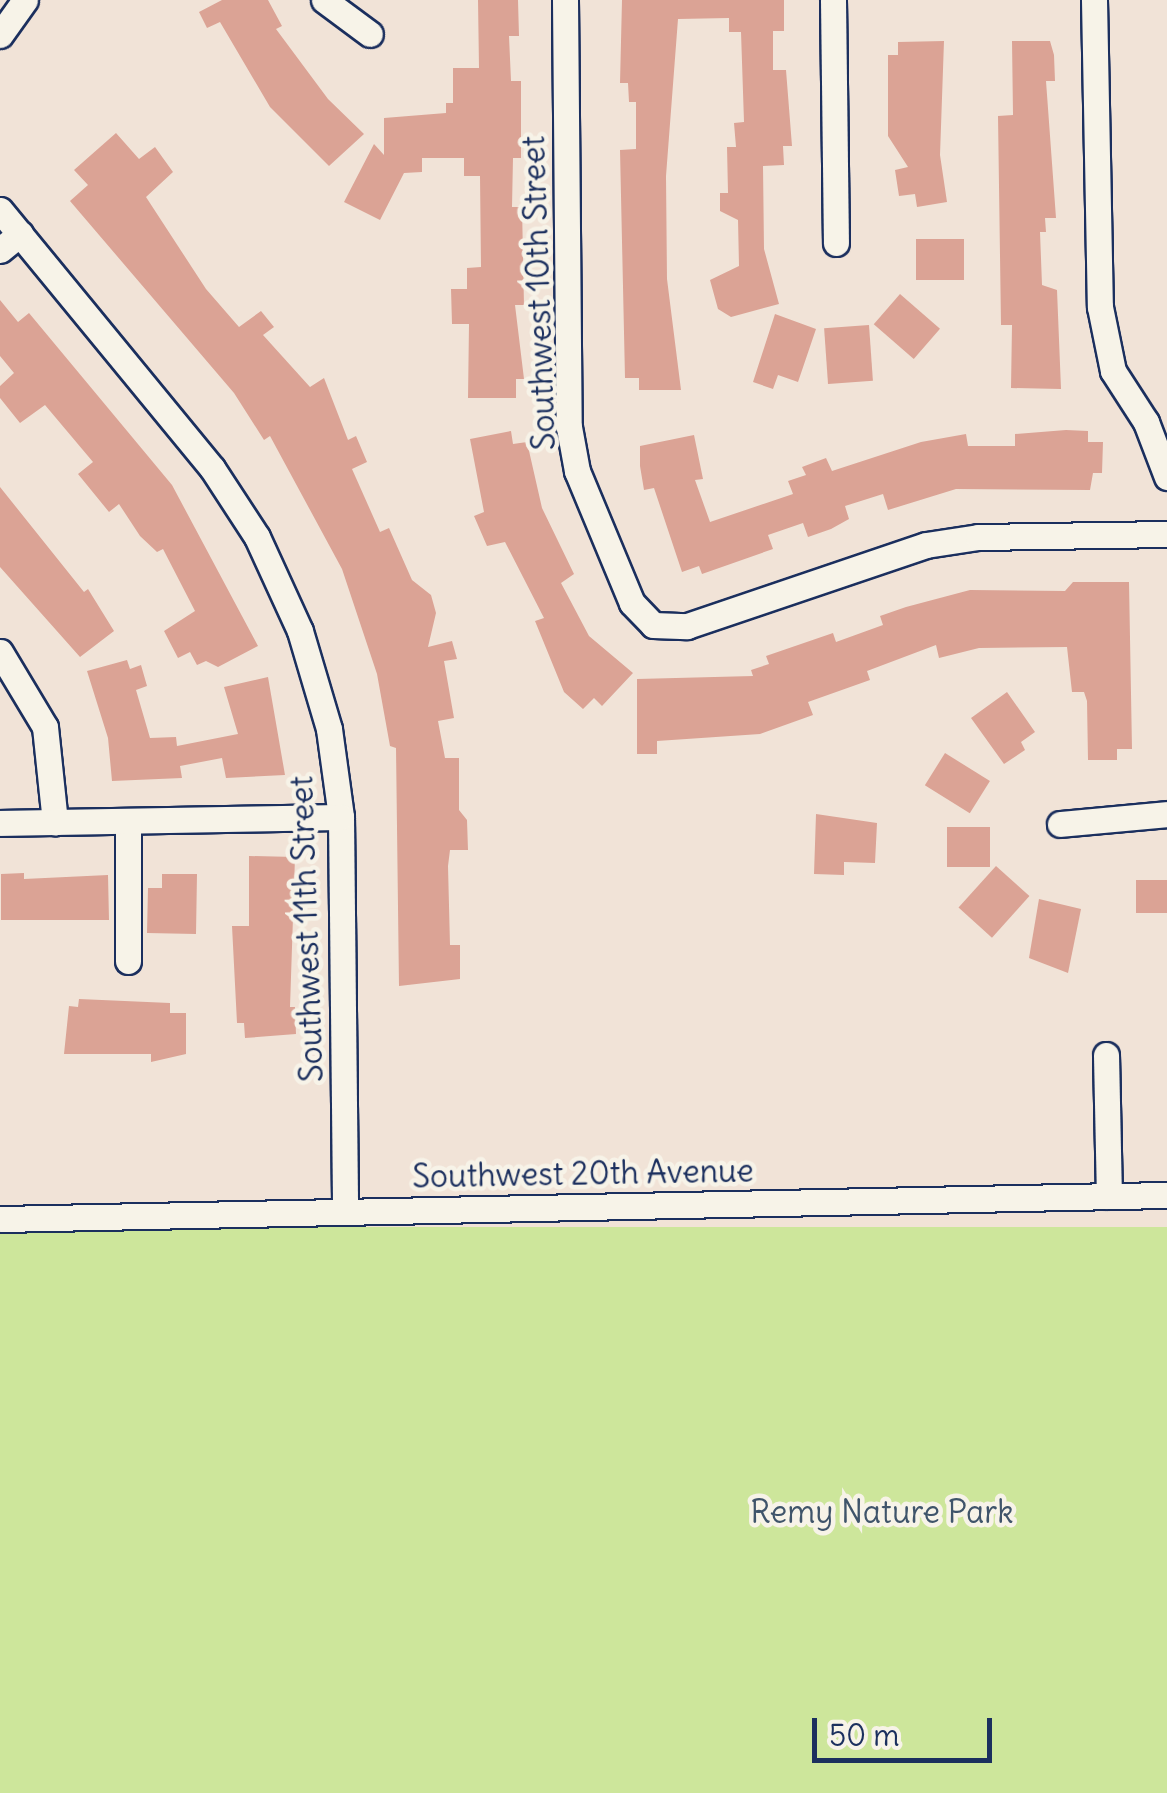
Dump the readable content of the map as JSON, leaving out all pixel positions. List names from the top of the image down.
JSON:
{
  "streets": {
    "street": ["Southwest 10th Street", "Southwest 11th Street", "Southwest 20th Avenue"]
  },
  "crossings": [
    ["Southwest 11th Street", "Southwest 20th Avenue"]
  ],
  "parks": ["Remy Nature Park"],
  "scale_bar": "50 m"
}
